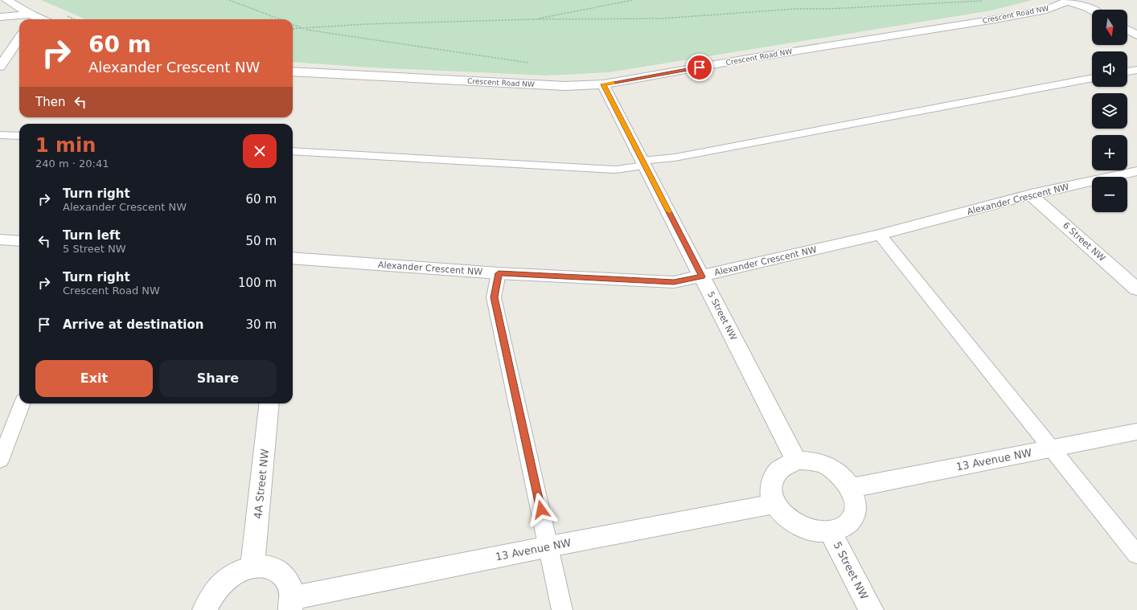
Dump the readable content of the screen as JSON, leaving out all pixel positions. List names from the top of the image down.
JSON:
{
  "streets": {
    "street": [
      "Crescent Road NW",
      "Alexander Crescent NW",
      "6 Street NW",
      "5 Street NW",
      "13 Avenue NW",
      "4A Street NW"
    ]
  },
  "crossings": [
    ["Crescent Road NW", "5 Street NW"],
    ["Alexander Crescent NW", "6 Street NW"],
    ["Alexander Crescent NW", "5 Street NW"],
    ["5 Street NW", "13 Avenue NW"]
  ],
  "north": "bottom",
  "page": {
    "map_buttons": ["+", "−"],
    "turn": ["60 m", "Alexander Crescent NW"],
    "then": "Then",
    "heading": ["1 min", "240 m · 20:41"],
    "list": [
      {
        "name": "Turn right",
        "note": "Alexander Crescent NW",
        "value": "60 m"
      },
      {
        "name": "Turn left",
        "note": "5 Street NW",
        "value": "50 m"
      },
      {
        "name": "Turn right",
        "note": "Crescent Road NW",
        "value": "100 m"
      },
      {
        "name": "Arrive at destination",
        "value": "30 m"
      }
    ],
    "buttons": ["Exit", "Share"]
  }
}
